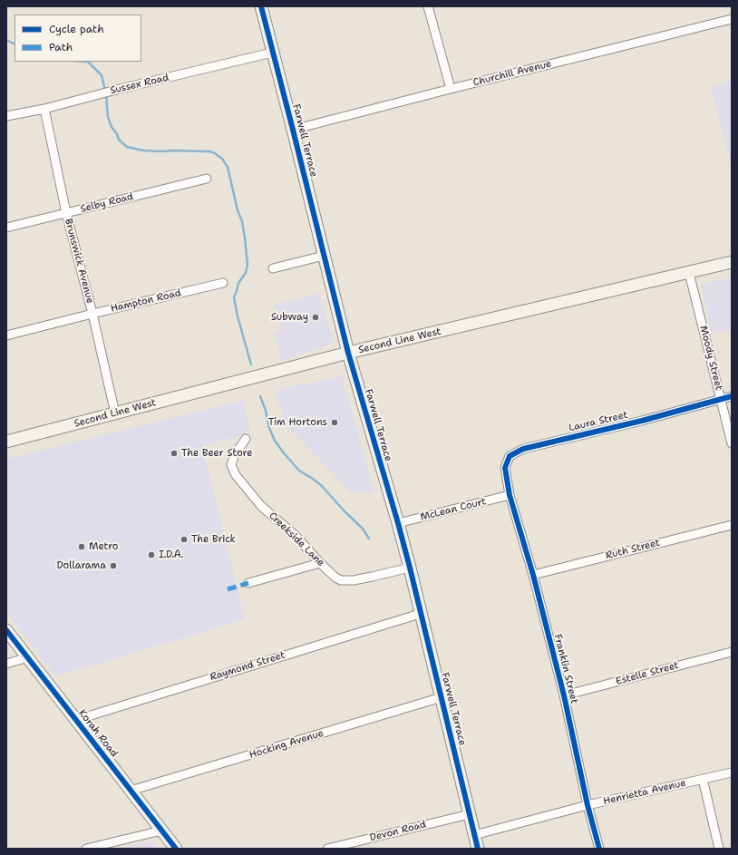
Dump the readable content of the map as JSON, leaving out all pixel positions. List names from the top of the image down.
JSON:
{
  "streets": {
    "street": [
      "Churchill Avenue",
      "Sussex Road",
      "Farwell Terrace",
      "Selby Road",
      "Brunswick Avenue",
      "Hampton Road",
      "Second Line West",
      "Moody Street",
      "Laura Street",
      "McLean Court",
      "Creekside Lane",
      "Ruth Street",
      "Raymond Street",
      "Franklin Street",
      "Estelle Street",
      "Korah Road",
      "Hocking Avenue",
      "Henrietta Avenue",
      "Devon Road"
    ]
  },
  "crossings": [
    ["Churchill Avenue", "Farwell Terrace"],
    ["Sussex Road", "Farwell Terrace"],
    ["Sussex Road", "Brunswick Avenue"],
    ["Farwell Terrace", "Second Line West"],
    ["Farwell Terrace", "McLean Court"],
    ["Farwell Terrace", "Creekside Lane"],
    ["Farwell Terrace", "Raymond Street"],
    ["Farwell Terrace", "Hocking Avenue"],
    ["Farwell Terrace", "Henrietta Avenue"],
    ["Farwell Terrace", "Devon Road"],
    ["Selby Road", "Brunswick Avenue"],
    ["Brunswick Avenue", "Hampton Road"],
    ["Brunswick Avenue", "Second Line West"],
    ["Second Line West", "Moody Street"],
    ["Moody Street", "Laura Street"],
    ["Laura Street", "McLean Court"],
    ["Laura Street", "Franklin Street"],
    ["McLean Court", "Franklin Street"],
    ["Ruth Street", "Franklin Street"],
    ["Raymond Street", "Korah Road"],
    ["Franklin Street", "Estelle Street"],
    ["Franklin Street", "Henrietta Avenue"],
    ["Korah Road", "Hocking Avenue"]
  ],
  "places": [
    "Subway",
    "Tim Hortons",
    "The Beer Store",
    "The Brick",
    "Metro",
    "I.D.A.",
    "Dollarama"
  ],
  "legend": ["Cycle path", "Path"]
}
